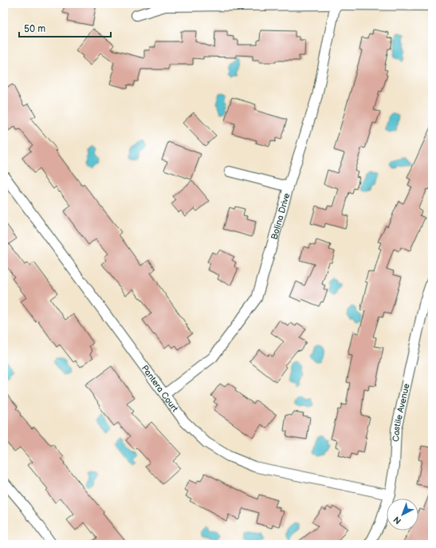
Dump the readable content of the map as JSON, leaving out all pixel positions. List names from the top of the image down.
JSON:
{
  "streets": {
    "street": ["Bolina Drive", "Pantera Court", "Castile Avenue"]
  },
  "crossings": [
    ["Bolina Drive", "Pantera Court"],
    ["Pantera Court", "Castile Avenue"]
  ],
  "scale_bar": "50 m",
  "north": "bottom left"
}
